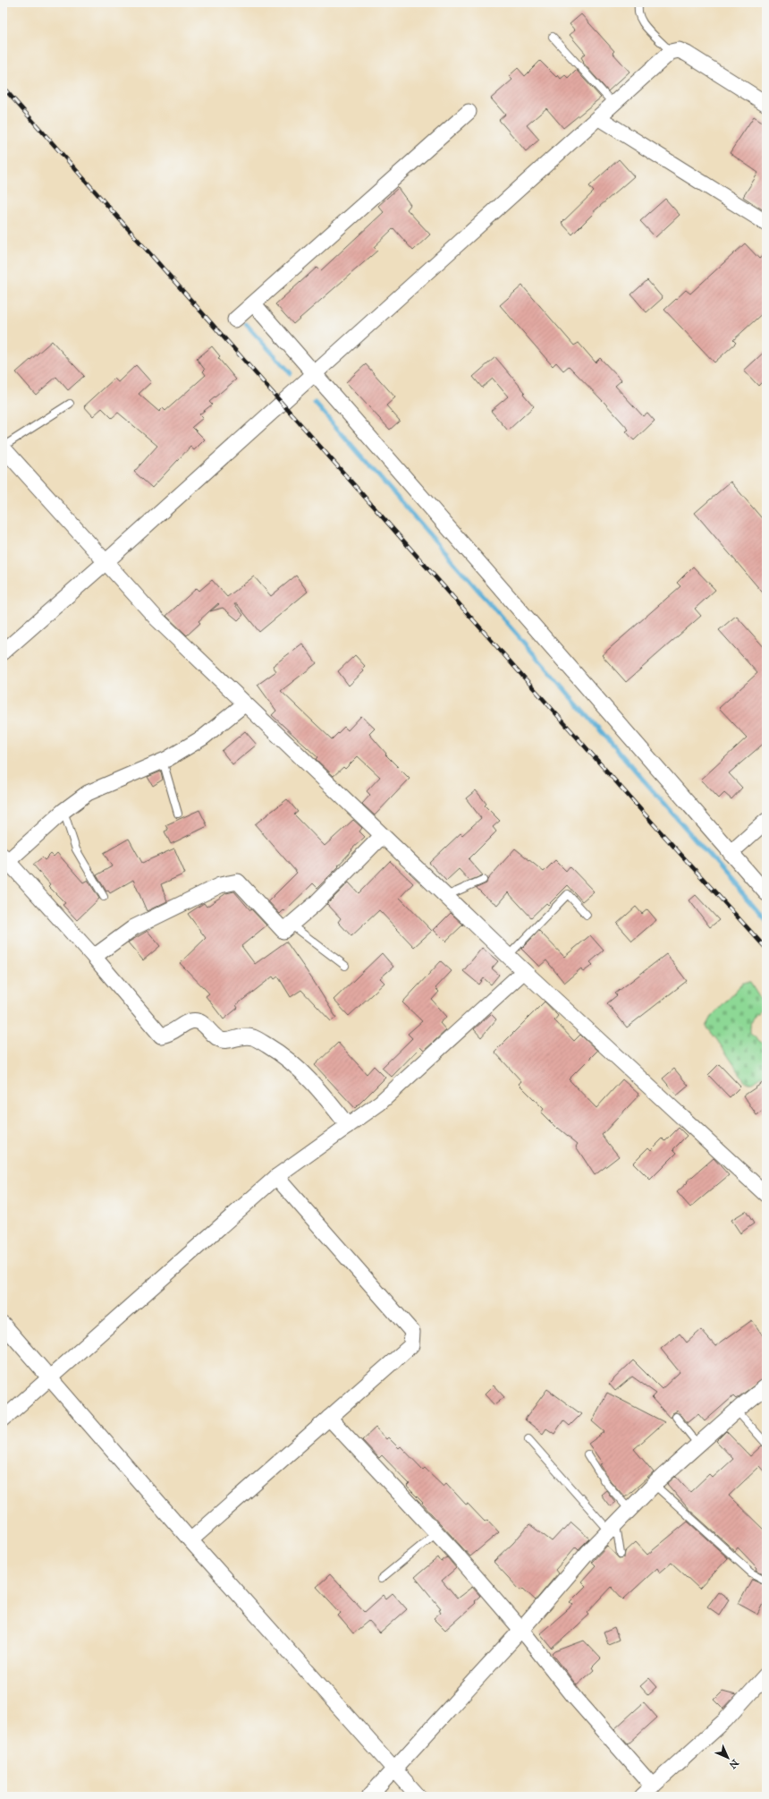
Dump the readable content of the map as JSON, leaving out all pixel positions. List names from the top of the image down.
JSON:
{
  "north": "bottom right"
}
